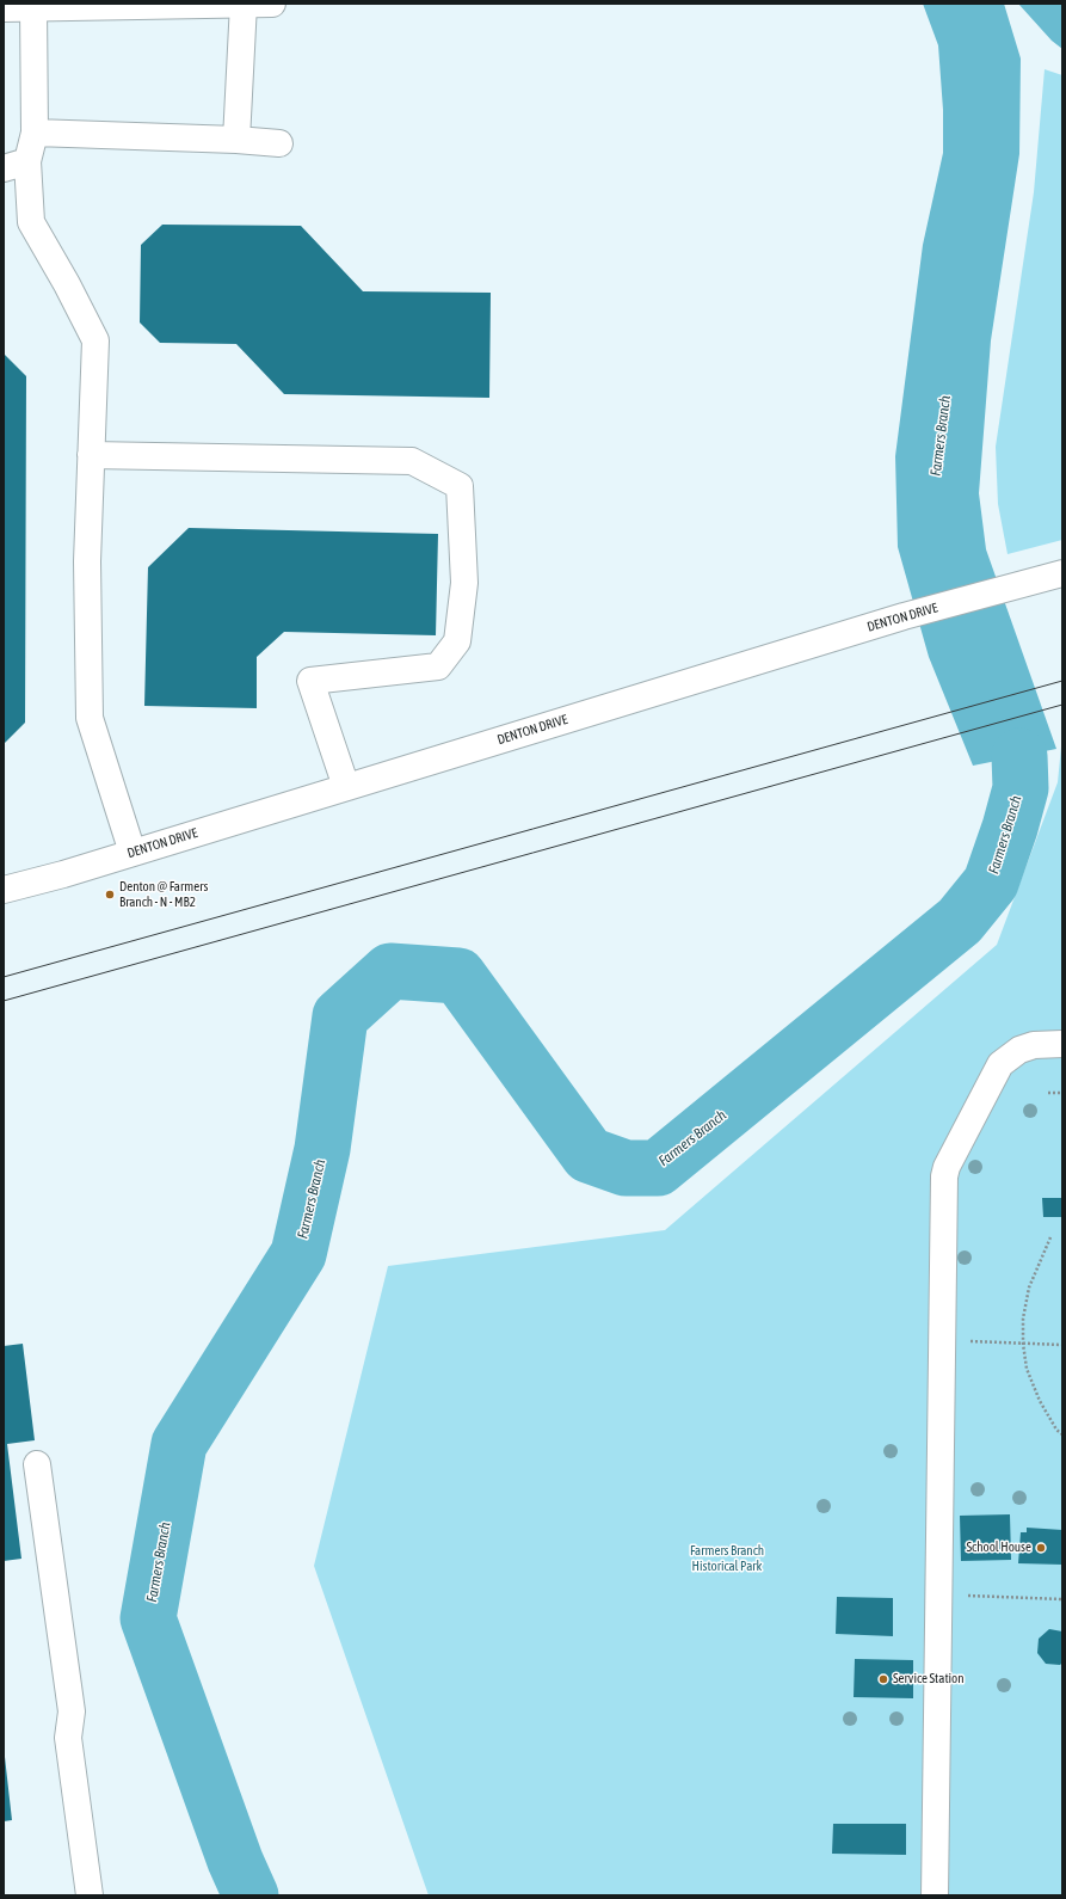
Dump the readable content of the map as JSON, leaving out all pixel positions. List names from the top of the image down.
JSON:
{
  "streets": {
    "street": ["DENTON DRIVE"]
  },
  "water": ["Farmers Branch"],
  "parks": ["Farmers Branch Historical Park"],
  "places": ["Denton @ Farmers Branch - N - MB2", "School House", "Service Station"]
}
